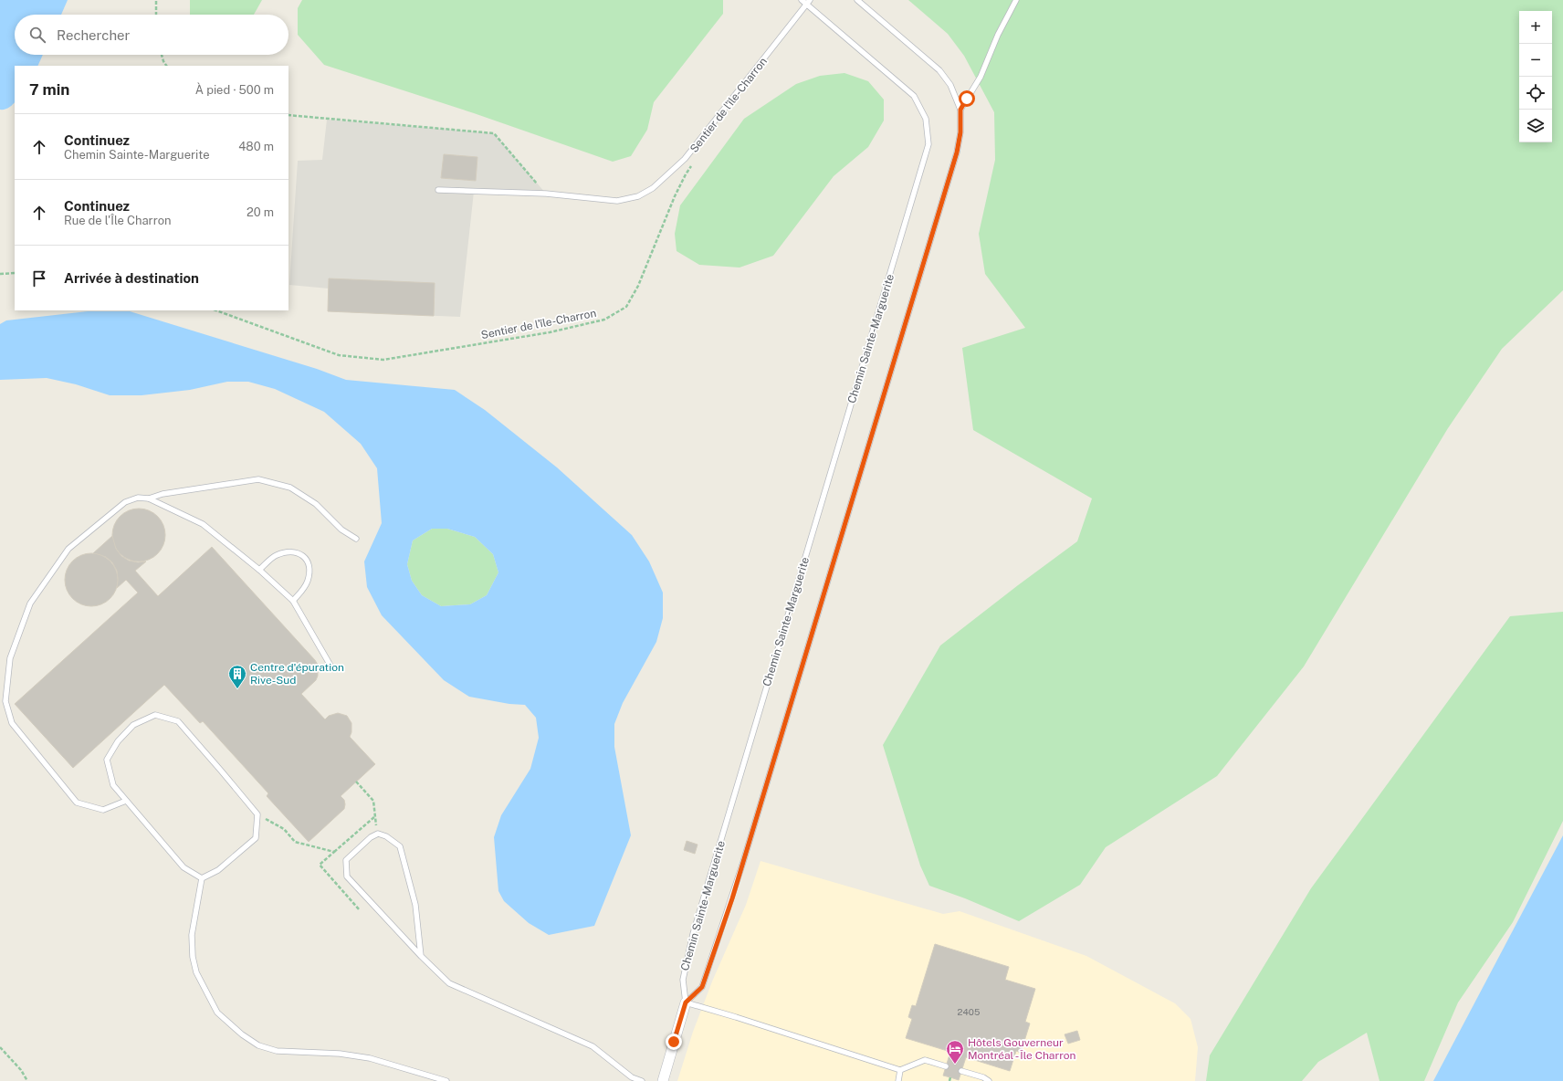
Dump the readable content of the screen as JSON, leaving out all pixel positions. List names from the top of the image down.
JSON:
{
  "streets": {
    "lane": ["Chemin Sainte-Marguerite"],
    "path": ["Sentier de l'île-Charron"]
  },
  "places": {
    "building": ["Centre d'épuration Rive-Sud"],
    "hotel": ["Hôtels Gouverneur Montréal - Île Charron"]
  },
  "house_numbers": ["2405"],
  "page": {
    "map_buttons": ["+", "−"],
    "search": "Rechercher",
    "heading": ["7 min", "À pied · 500 m"],
    "list": [
      ["Continuez", "Chemin Sainte-Marguerite", "480 m"],
      ["Continuez", "Rue de l'Île Charron", "20 m"],
      "Arrivée à destination"
    ]
  }
}
